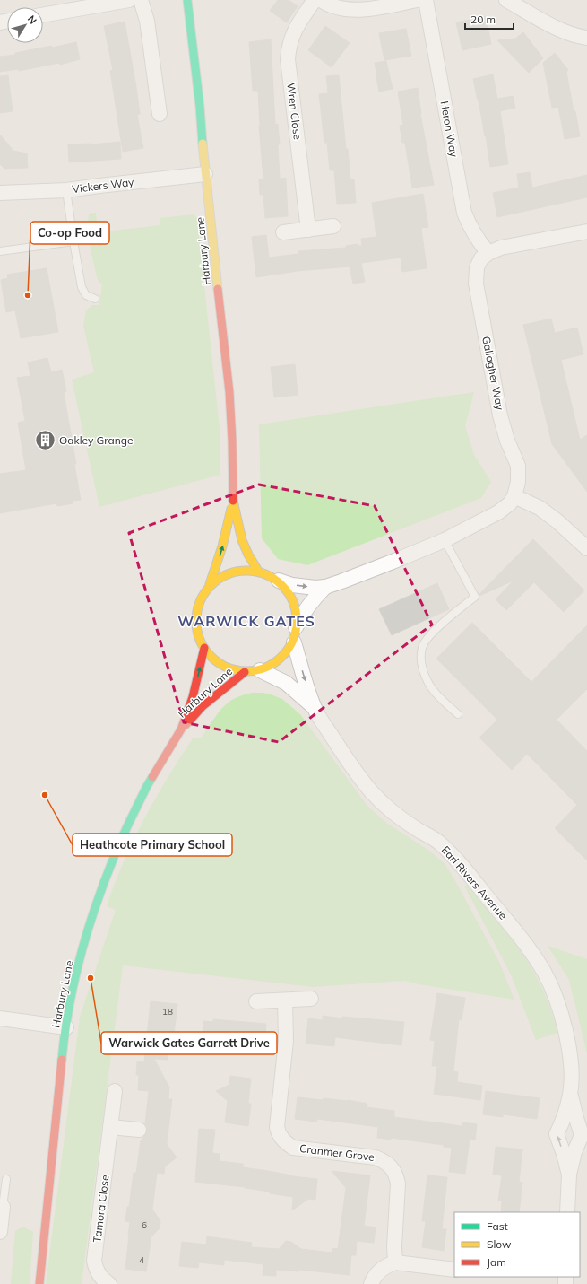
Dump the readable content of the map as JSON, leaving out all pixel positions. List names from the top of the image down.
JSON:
{
  "streets": {
    "street": [
      "Wren Close",
      "Heron Way",
      "Vickers Way",
      "Harbury Lane",
      "Gallagher Way",
      "Earl Rivers Avenue",
      "Cranmer Grove",
      "Tamora Close"
    ]
  },
  "crossings": [
    ["Heron Way", "Gallagher Way"],
    ["Vickers Way", "Harbury Lane"],
    ["Harbury Lane", "Earl Rivers Avenue"]
  ],
  "districts": ["WARWICK GATES"],
  "places": {
    "other": ["Co-op Food", "Heathcote Primary School", "Warwick Gates Garrett Drive"],
    "building": ["Oakley Grange"]
  },
  "house_numbers": ["18", "6", "4"],
  "legend": ["Fast", "Slow", "Jam"],
  "scale_bar": "20 m",
  "north": "top right"
}
